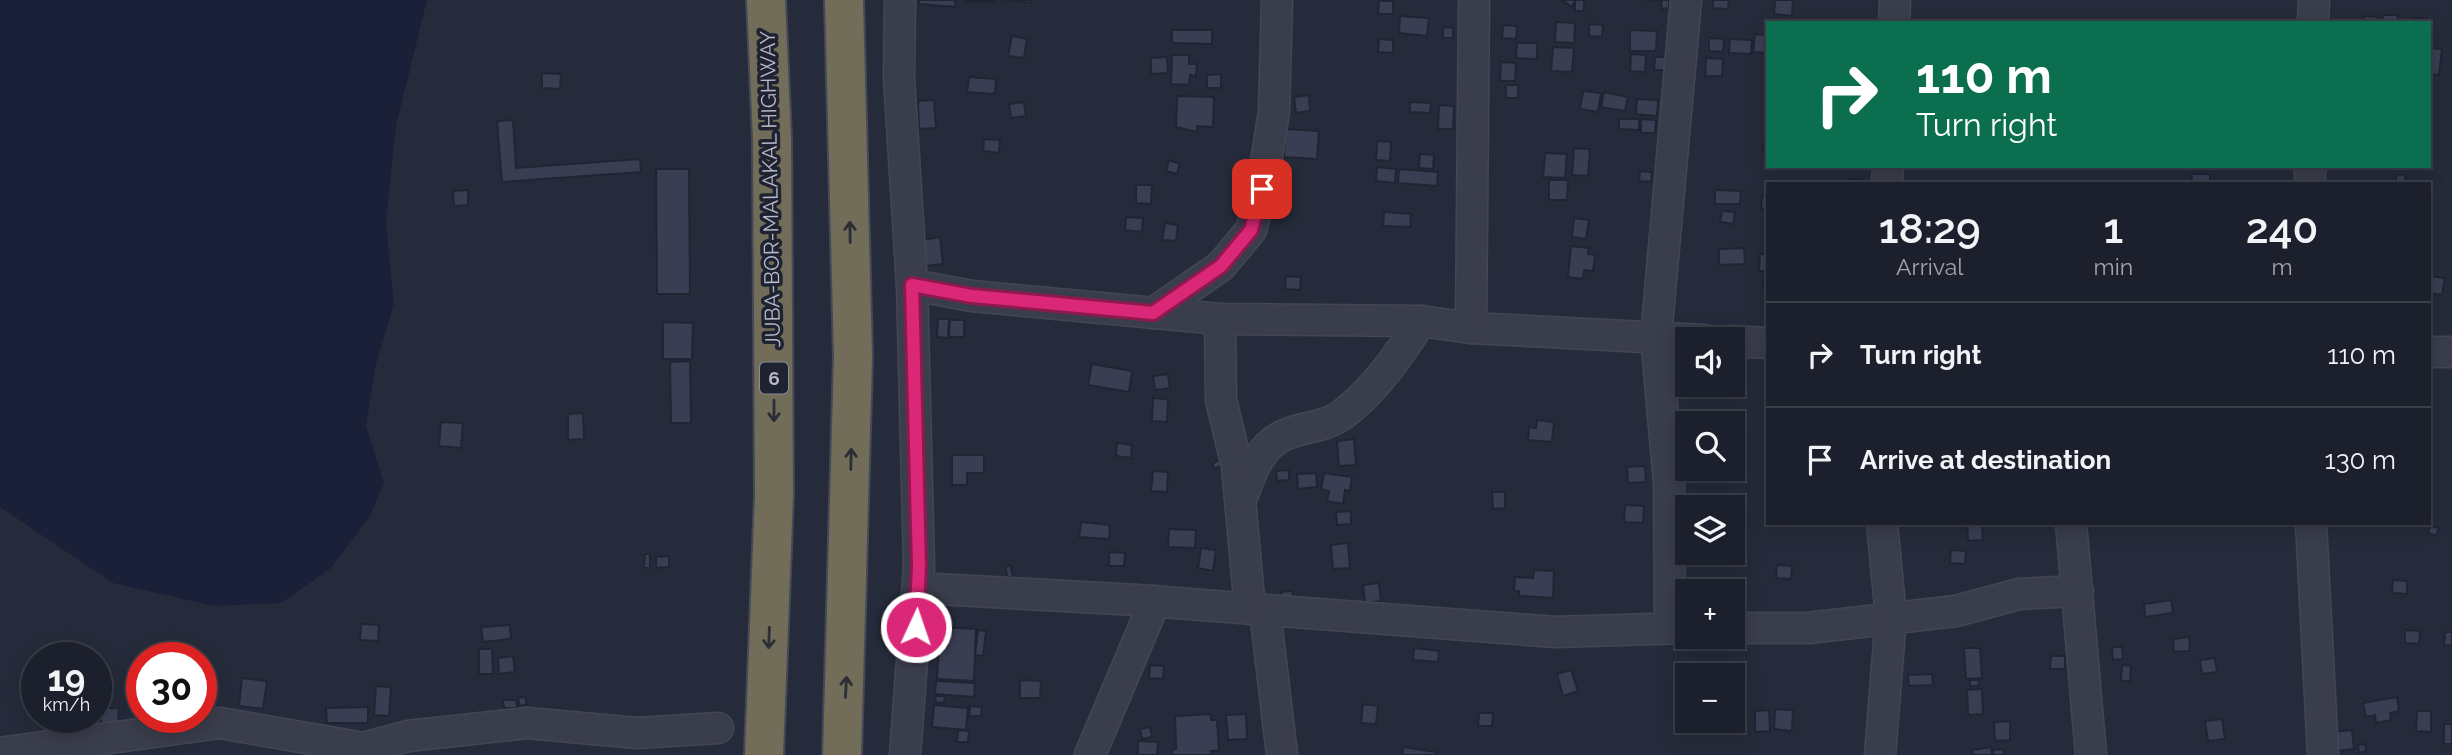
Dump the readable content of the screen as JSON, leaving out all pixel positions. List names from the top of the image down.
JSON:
{
  "streets": {
    "highway": ["JUBA-BOR-MALAKAL HIGHWAY", "6"]
  },
  "page": {
    "turn": ["110 m", "Turn right"],
    "eta": [
      "18:29",
      "Arrival",
      "1",
      "min",
      "240",
      "m"
    ],
    "list": [
      {
        "name": "Turn right",
        "value": "110 m"
      },
      {
        "name": "Arrive at destination",
        "value": "130 m"
      }
    ],
    "map_buttons": ["+", "−"],
    "speed": "19 km/h",
    "limit": "30"
  }
}
